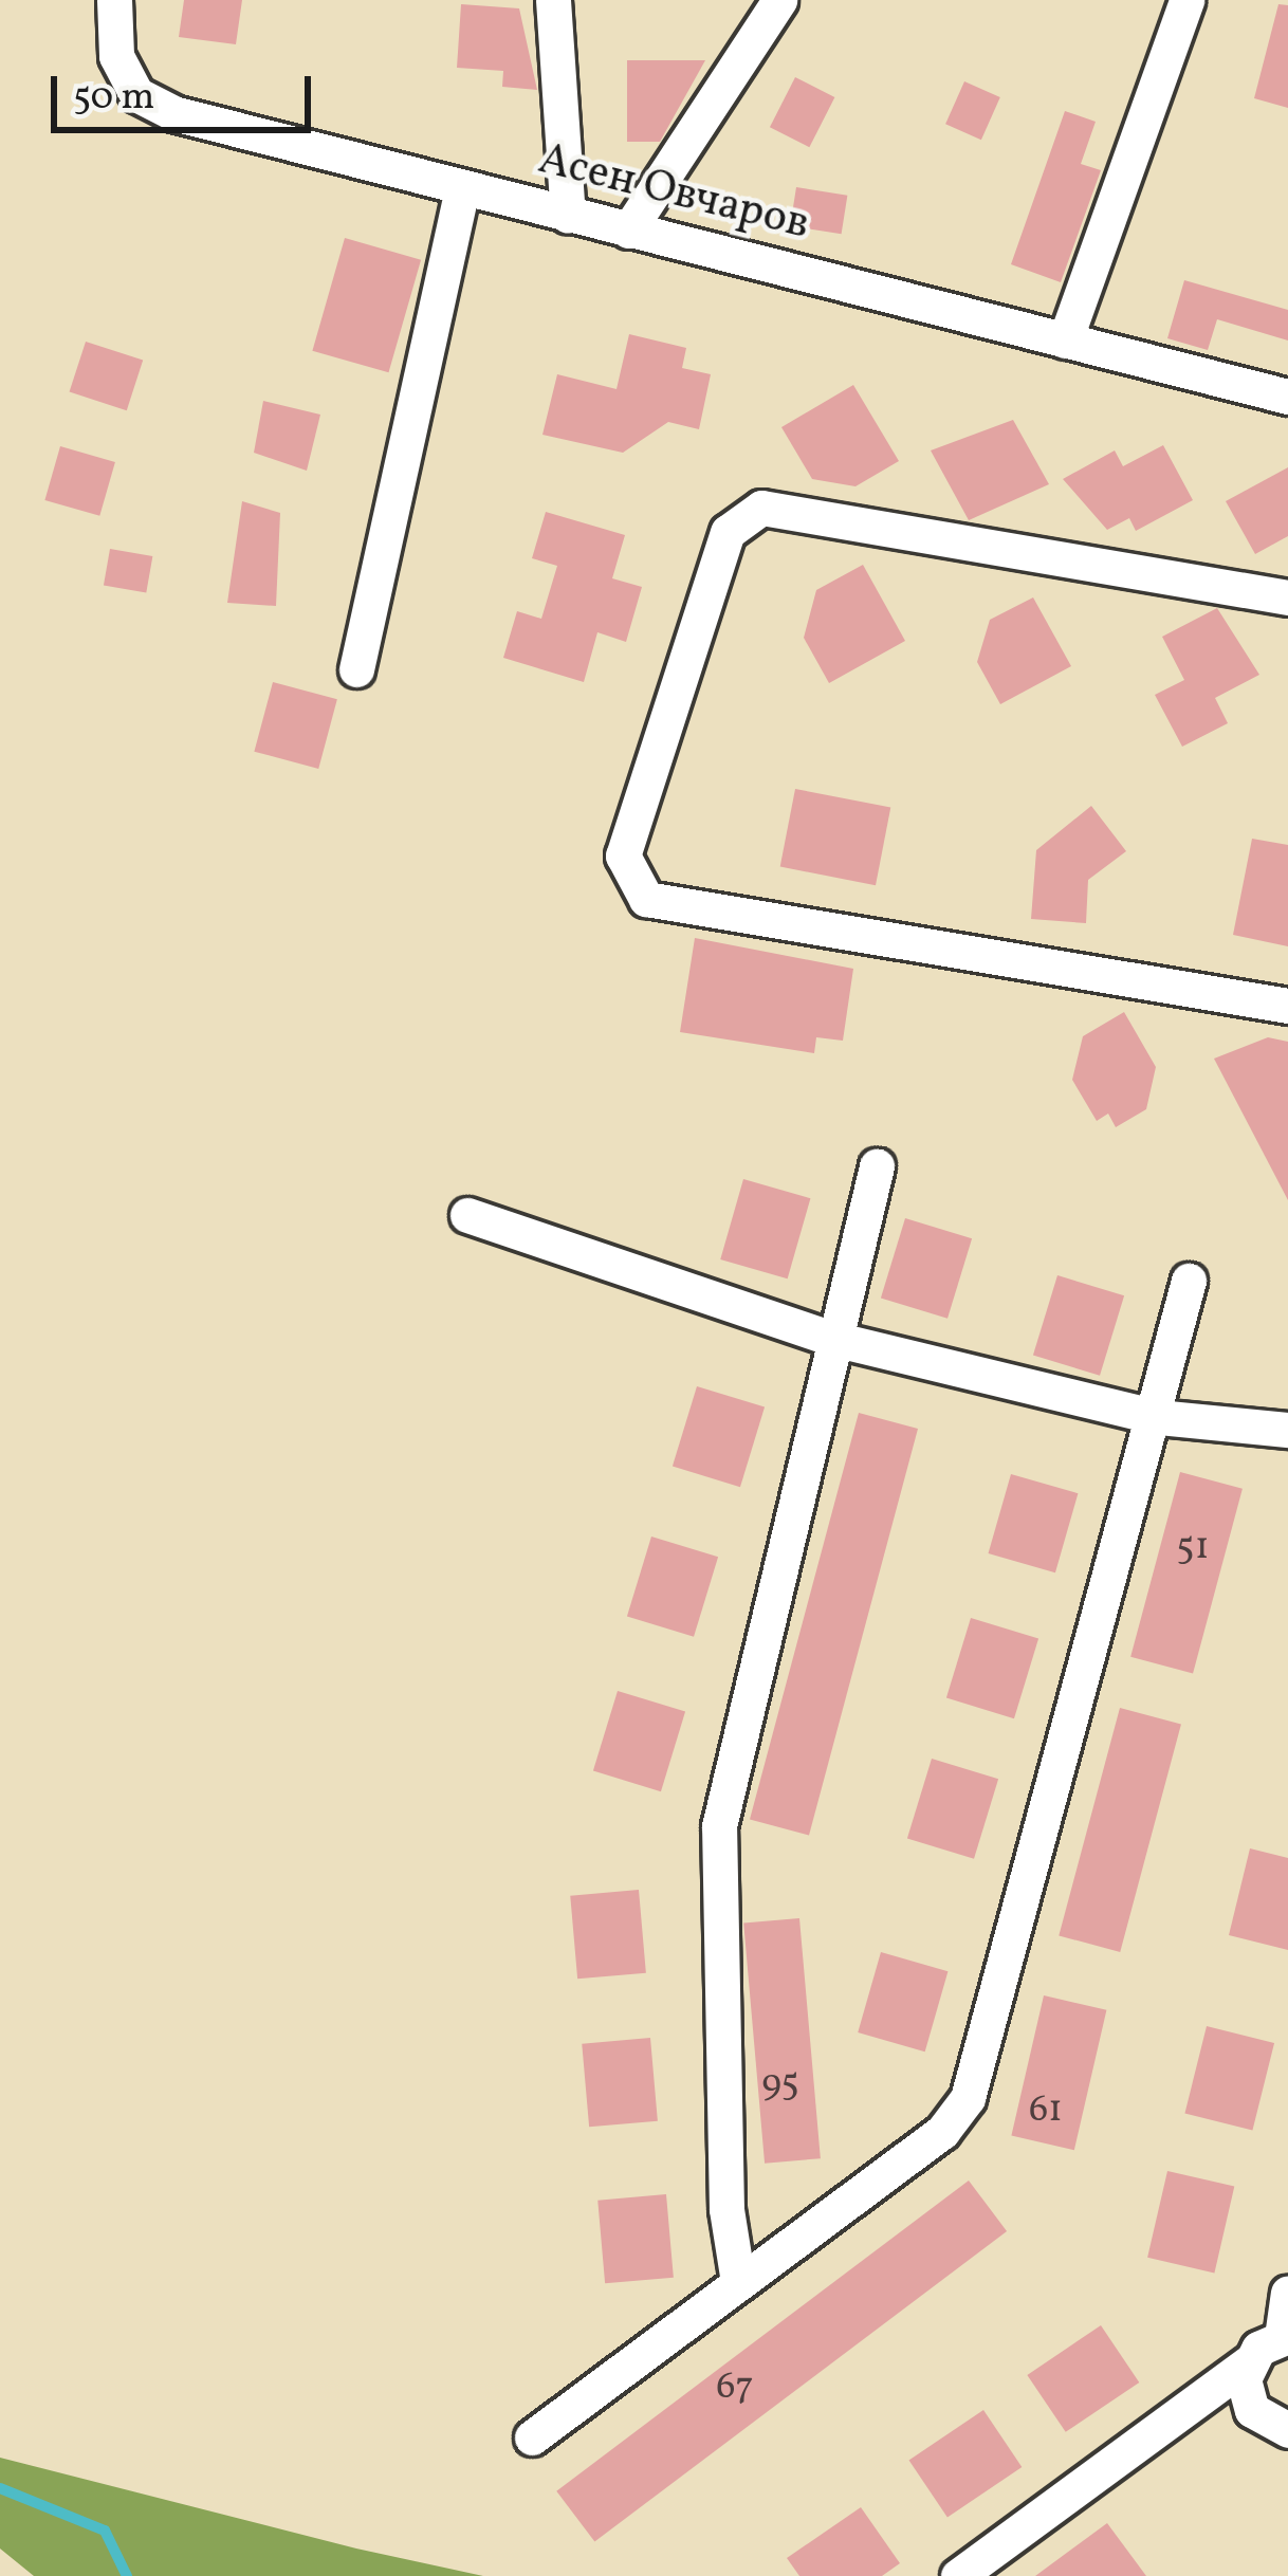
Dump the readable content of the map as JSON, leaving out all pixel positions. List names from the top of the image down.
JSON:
{
  "streets": {
    "street": ["Асен Овчаров"]
  },
  "house_numbers": [
    "51",
    "95",
    "61",
    "67"
  ],
  "scale_bar": "50 m"
}
